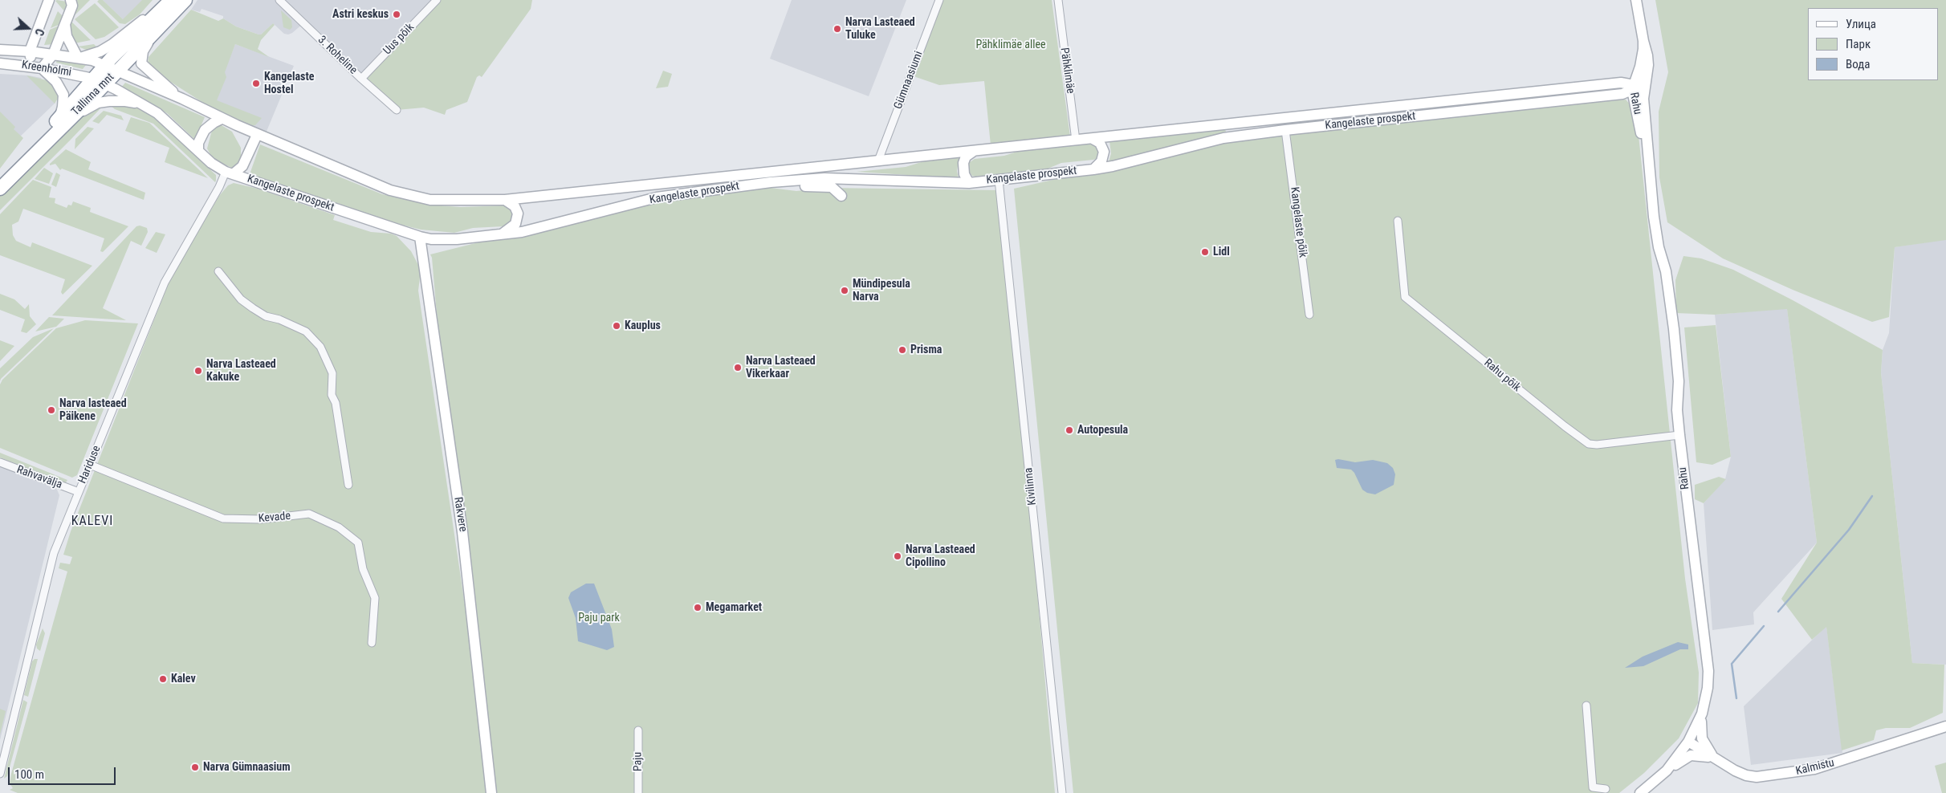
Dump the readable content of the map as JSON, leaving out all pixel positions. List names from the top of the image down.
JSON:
{
  "streets": {
    "highway": ["Tallinna mnt"],
    "main road": [
      "Kreenholmi",
      "Rahu",
      "Kangelaste prospekt",
      "Rakvere",
      "Kalmistu"
    ],
    "street": [
      "Uus põik",
      "3. Roheline",
      "Pähklimäe",
      "Gümnaasiumi",
      "Kangelaste põik",
      "Rahu põik",
      "Hariduse",
      "Rahvavälja",
      "Kivilinna",
      "Kevade",
      "Paju"
    ]
  },
  "crossings": [
    ["Uus põik", "3. Roheline"],
    ["Kreenholmi", "Tallinna mnt"],
    ["Kreenholmi", "Kangelaste prospekt"],
    ["Pähklimäe", "Kangelaste prospekt"],
    ["Gümnaasiumi", "Kangelaste prospekt"],
    ["Tallinna mnt", "Kangelaste prospekt"],
    ["Rahu", "Kangelaste prospekt"],
    ["Rahu", "Rahu põik"],
    ["Rahu", "Kalmistu"],
    ["Kangelaste prospekt", "Kangelaste põik"],
    ["Kangelaste prospekt", "Hariduse"],
    ["Kangelaste prospekt", "Kivilinna"],
    ["Kangelaste prospekt", "Rakvere"],
    ["Hariduse", "Rahvavälja"],
    ["Hariduse", "Kevade"]
  ],
  "districts": ["KALEVI"],
  "parks": ["Pähklimäe allee", "Paju park"],
  "places": [
    "Astri keskus",
    "Narva Lasteaed Tuluke",
    "Kangelaste Hostel",
    "Lidl",
    "Mündipesula Narva",
    "Kauplus",
    "Prisma",
    "Narva Lasteaed Vikerkaar",
    "Narva Lasteaed Kakuke",
    "Narva lasteaed Päikene",
    "Autopesula",
    "Narva Lasteaed Cipollino",
    "Megamarket",
    "Kalev",
    "Narva Gümnaasium"
  ],
  "legend": ["Улица", "Парк", "Вода"],
  "scale_bar": "100 m",
  "north": "right"
}
